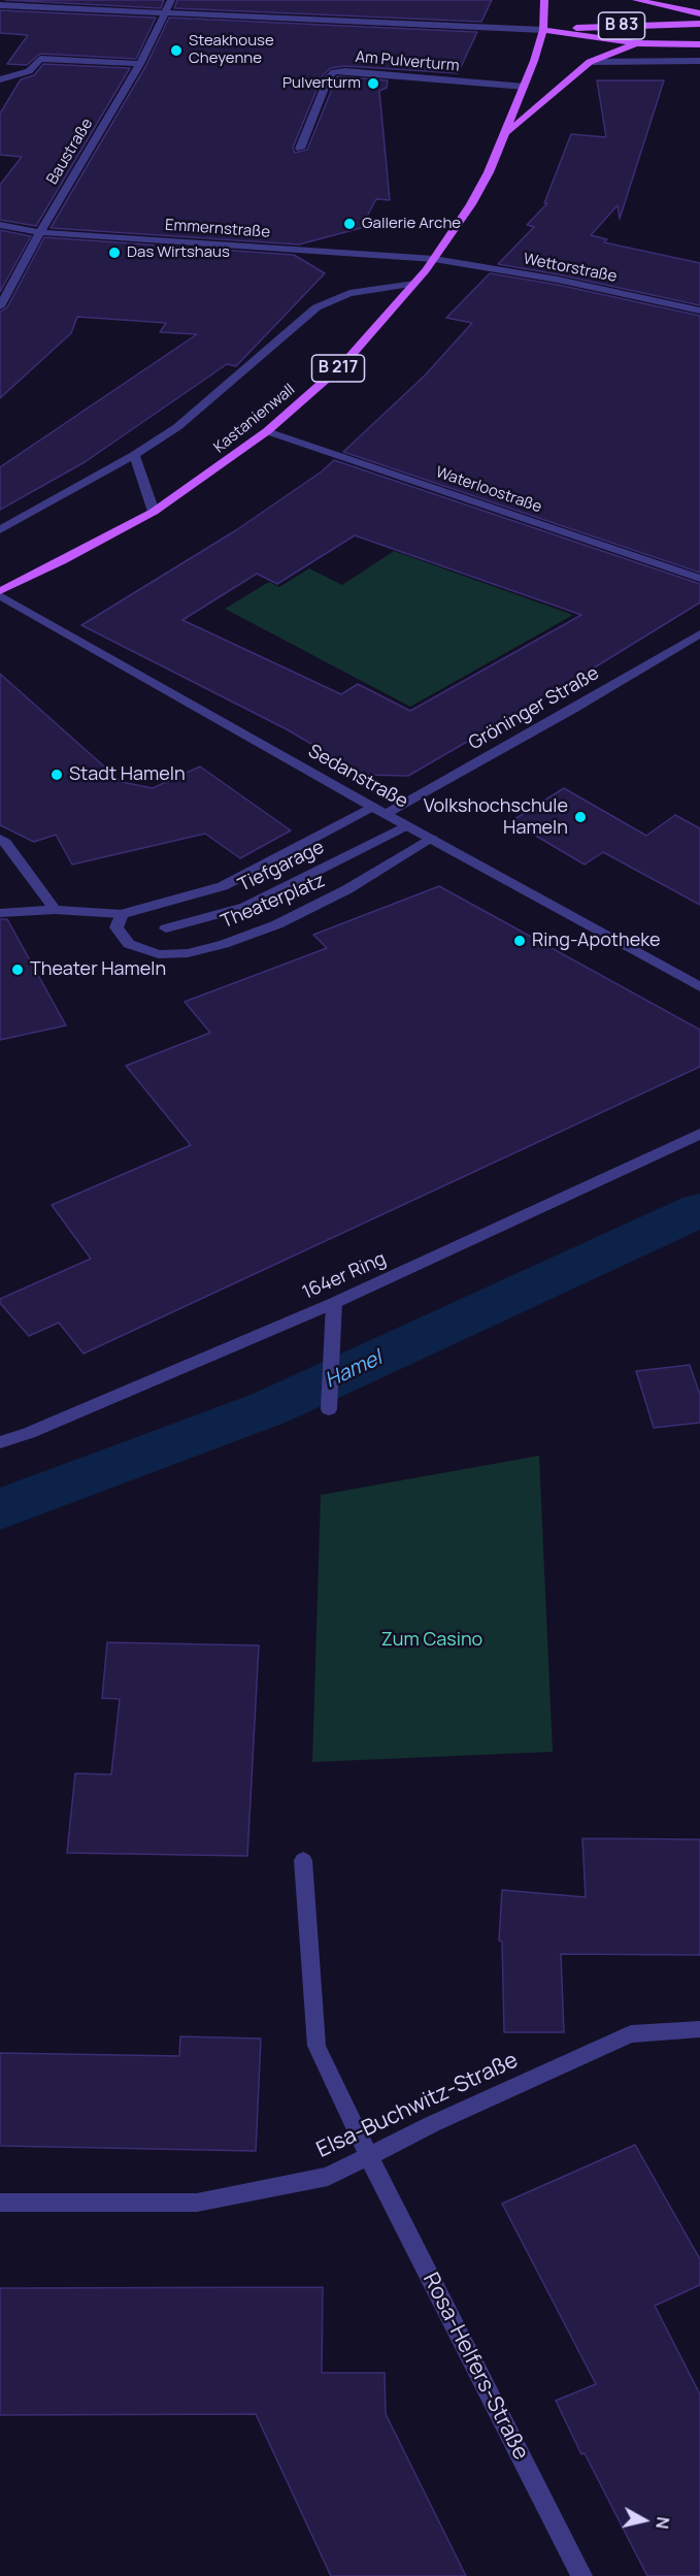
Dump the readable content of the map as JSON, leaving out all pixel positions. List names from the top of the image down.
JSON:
{
  "streets": {
    "main road": ["B 83", "B 217", "Kastanienwall"],
    "street": [
      "Am Pulverturm",
      "Baustraße",
      "Emmernstraße",
      "Wettorstraße",
      "Waterloostraße",
      "Gröninger Straße",
      "Sedanstraße",
      "Tiefgarage",
      "Theaterplatz",
      "164er Ring",
      "Elsa-Buchwitz-Straße",
      "Rosa-Helfers-Straße"
    ]
  },
  "crossings": [
    ["B 83", "Kastanienwall"],
    ["Am Pulverturm", "Kastanienwall"],
    ["Baustraße", "Emmernstraße"],
    ["Emmernstraße", "Wettorstraße"],
    ["Emmernstraße", "Kastanienwall"],
    ["Wettorstraße", "Kastanienwall"],
    ["Kastanienwall", "Waterloostraße"],
    ["Kastanienwall", "Sedanstraße"],
    ["Gröninger Straße", "Sedanstraße"],
    ["Sedanstraße", "Tiefgarage"],
    ["Sedanstraße", "Theaterplatz"],
    ["Elsa-Buchwitz-Straße", "Rosa-Helfers-Straße"]
  ],
  "water": ["Hamel"],
  "parks": ["Zum Casino"],
  "places": [
    "Steakhouse Cheyenne",
    "Pulverturm",
    "Gallerie Arche",
    "Das Wirtshaus",
    "Stadt Hameln",
    "Volkshochschule Hameln",
    "Ring-Apotheke",
    "Theater Hameln"
  ],
  "north": "right"
}
